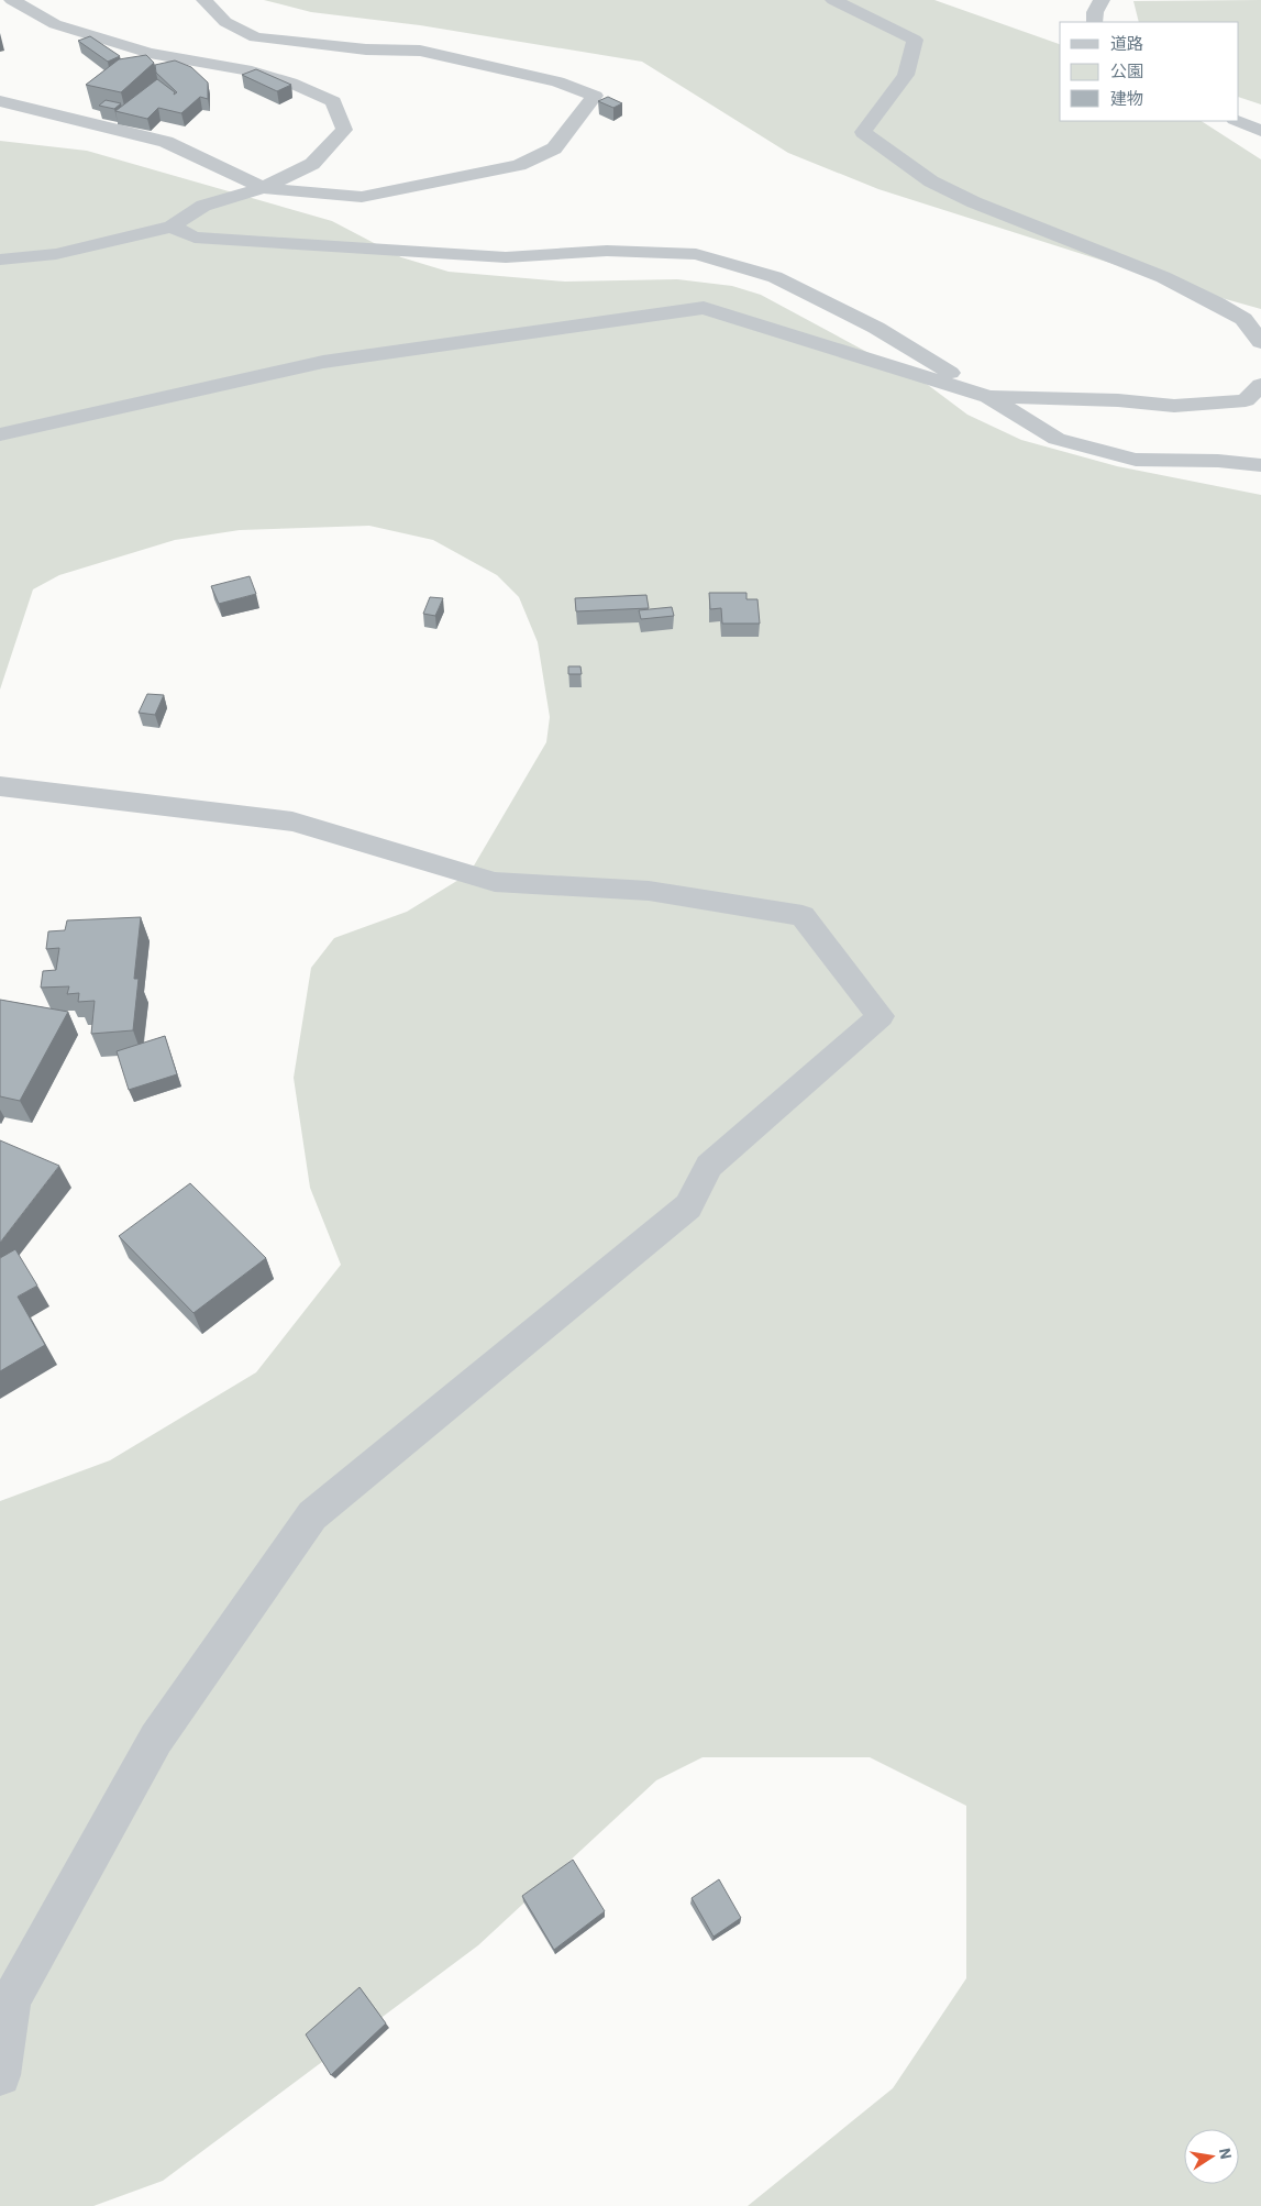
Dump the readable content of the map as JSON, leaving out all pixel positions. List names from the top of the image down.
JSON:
{
  "legend": ["道路", "公園", "建物"],
  "north": "right"
}
